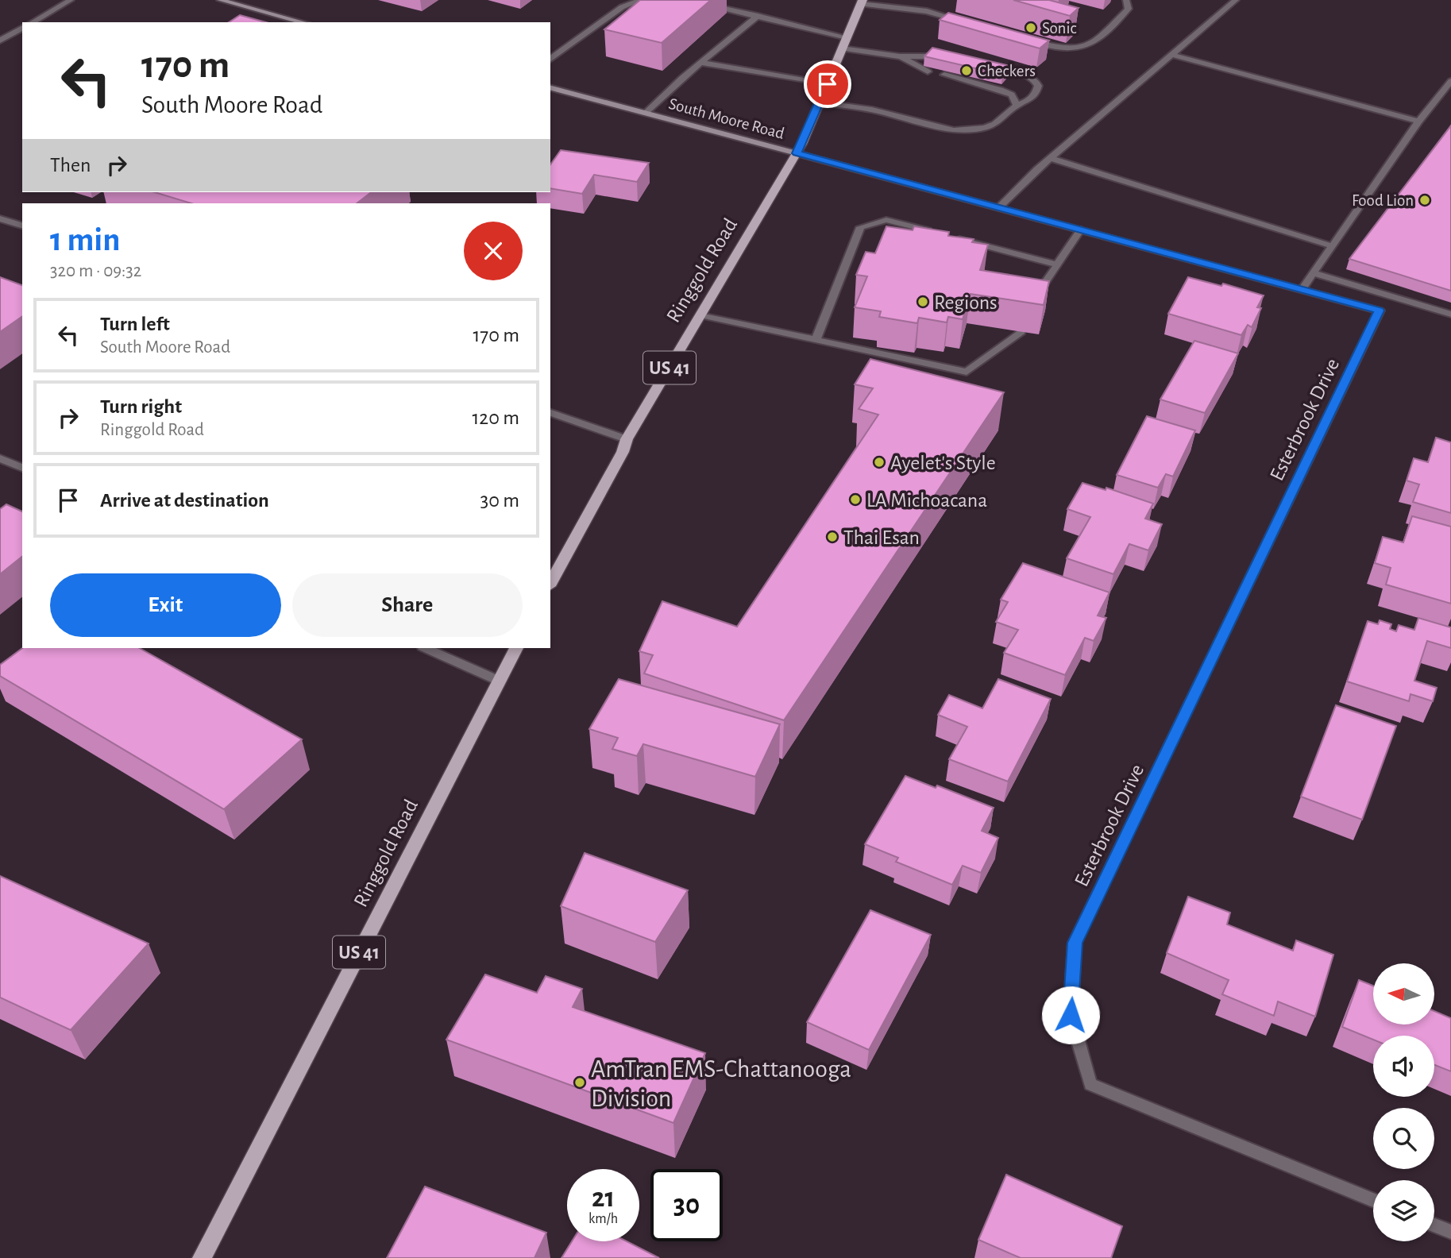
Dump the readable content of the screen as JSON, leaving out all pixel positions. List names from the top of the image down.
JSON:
{
  "streets": {
    "main road": ["South Moore Road", "Ringgold Road", "US 41"],
    "street": ["Esterbrook Drive"]
  },
  "crossings": [
    ["South Moore Road", "Ringgold Road"],
    ["South Moore Road", "Esterbrook Drive"]
  ],
  "places": [
    "Sonic",
    "Checkers",
    "Food Lion",
    "Regions",
    "Ayelet's Style",
    "LA Michoacana",
    "Thai Esan",
    "AmTran EMS-Chattanooga Division"
  ],
  "north": "left",
  "page": {
    "turn": ["170 m", "South Moore Road"],
    "then": "Then",
    "heading": ["1 min", "320 m · 09:32"],
    "list": [
      {
        "name": "Turn left",
        "note": "South Moore Road",
        "value": "170 m"
      },
      {
        "name": "Turn right",
        "note": "Ringgold Road",
        "value": "120 m"
      },
      {
        "name": "Arrive at destination",
        "value": "30 m"
      }
    ],
    "buttons": ["Exit", "Share"],
    "speed": "21 km/h",
    "limit": "30"
  }
}
